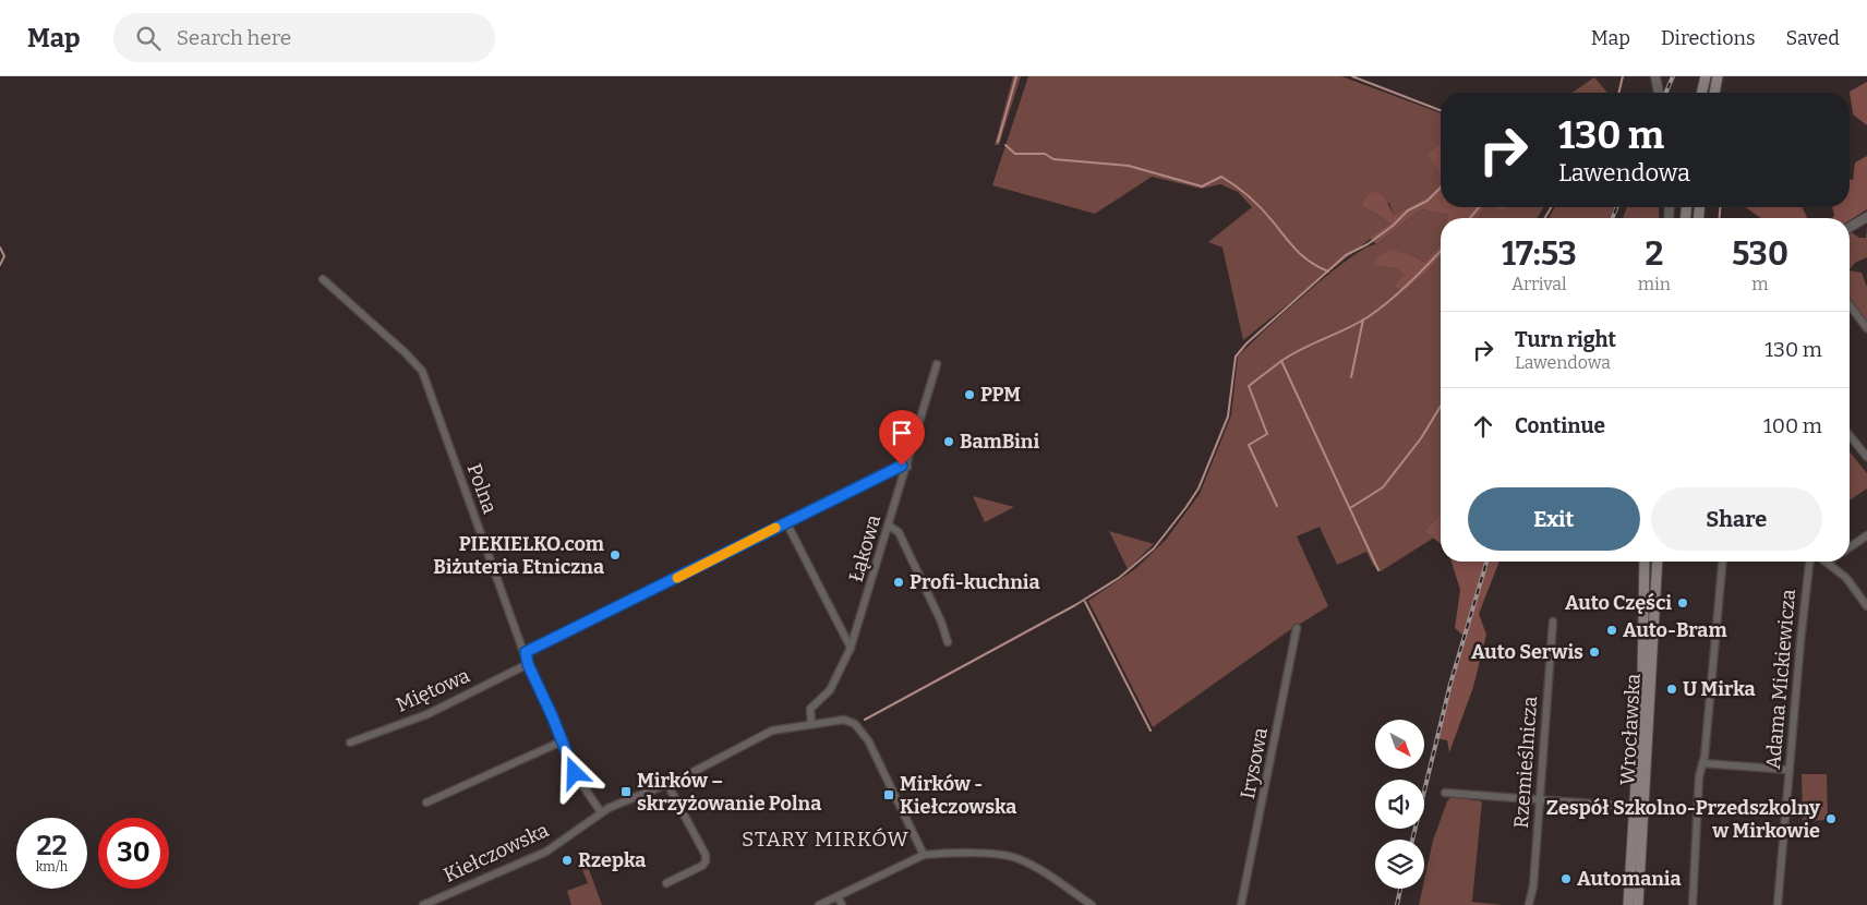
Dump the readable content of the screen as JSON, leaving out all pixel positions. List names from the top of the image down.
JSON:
{
  "streets": {
    "main road": ["Wrocławska"],
    "street": [
      "Polna",
      "Łąkowa",
      "Adama Mickiewicza",
      "Miętowa",
      "Rzemieślnicza",
      "Irysowa",
      "Kiełczowska"
    ]
  },
  "crossings": [
    ["Polna", "Miętowa"],
    ["Polna", "Kiełczowska"],
    ["Łąkowa", "Kiełczowska"]
  ],
  "districts": ["STARY MIRKÓW"],
  "places": {
    "other": [
      "PPM",
      "BamBini",
      "PIEKIELKO.com Biżuteria Etniczna",
      "Profi-kuchnia",
      "Auto Części",
      "Auto-Bram",
      "Auto Serwis",
      "U Mirka",
      "Zespół Szkolno-Przedszkolny w Mirkowie",
      "Rzepka",
      "Automania"
    ],
    "transit": ["Mirków – skrzyżowanie Polna", "Mirków - Kiełczowska"]
  },
  "north": "bottom right",
  "page": {
    "header": "Map",
    "search": "Search here",
    "nav": ["Map", "Directions", "Saved"],
    "turn": ["130 m", "Lawendowa"],
    "eta": [
      "17:53",
      "Arrival",
      "2",
      "min",
      "530",
      "m"
    ],
    "list": [
      {
        "name": "Turn right",
        "note": "Lawendowa",
        "value": "130 m"
      },
      {
        "name": "Continue",
        "value": "100 m"
      }
    ],
    "buttons": ["Exit", "Share"],
    "speed": "22 km/h",
    "limit": "30"
  }
}
